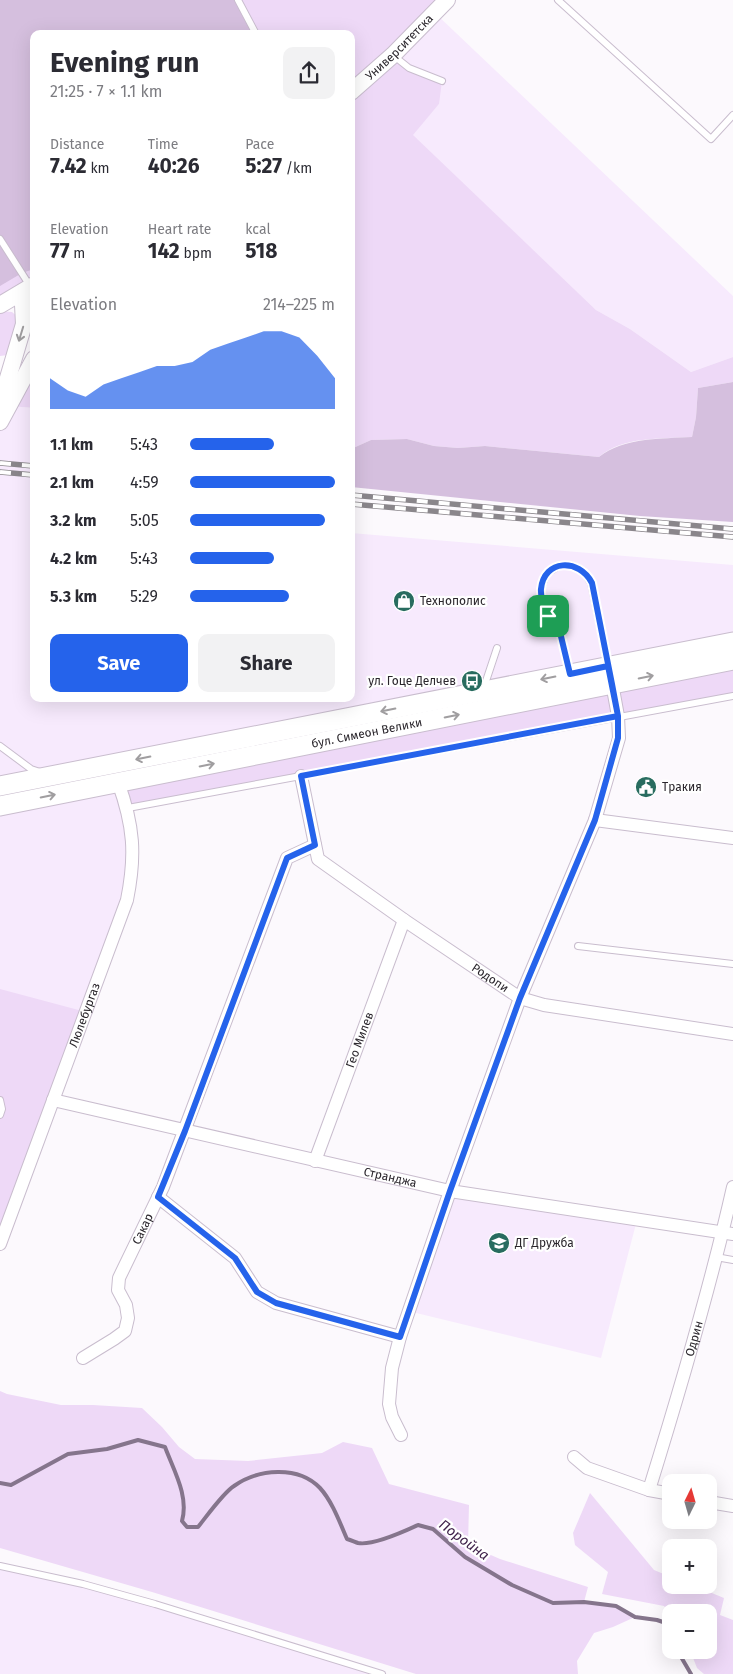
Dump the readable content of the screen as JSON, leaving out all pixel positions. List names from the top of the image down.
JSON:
{
  "streets": {
    "main road": ["бул. Симеон Велики"],
    "street": [
      "Университетска",
      "Родопи",
      "Люлебургаз",
      "Гео Милев",
      "Странджа",
      "Сакар",
      "Одрин"
    ]
  },
  "crossings": [
    ["бул. Симеон Велики", "Люлебургаз"],
    ["Родопи", "Гео Милев"],
    ["Родопи", "Сакар"],
    ["Люлебургаз", "Странджа"],
    ["Гео Милев", "Странджа"],
    ["Странджа", "Сакар"],
    ["Странджа", "Одрин"]
  ],
  "water": ["Поройна"],
  "places": {
    "shop": ["Технополис"],
    "bus stop": ["ул. Гоце Делчев"],
    "public building": ["Тракия"],
    "school or university": ["ДГ Дружба"]
  },
  "north": "top",
  "page": {
    "heading": ["Evening run", "21:25 · 7 × 1.1 km"],
    "stats": [
      ["Distance", "7.42 km"],
      ["Time", "40:26"],
      ["Pace", "5:27 /km"],
      ["Elevation", "77 m"],
      ["Heart rate", "142 bpm"],
      ["kcal", "518"]
    ],
    "chart": ["Elevation", "214–225 m"],
    "list": [
      {
        "name": "1.1 km",
        "note": "5:43"
      },
      {
        "name": "2.1 km",
        "note": "4:59"
      },
      {
        "name": "3.2 km",
        "note": "5:05"
      },
      {
        "name": "4.2 km",
        "note": "5:43"
      },
      {
        "name": "5.3 km",
        "note": "5:29"
      }
    ],
    "buttons": ["Save", "Share"],
    "map_buttons": ["+", "−"]
  }
}
